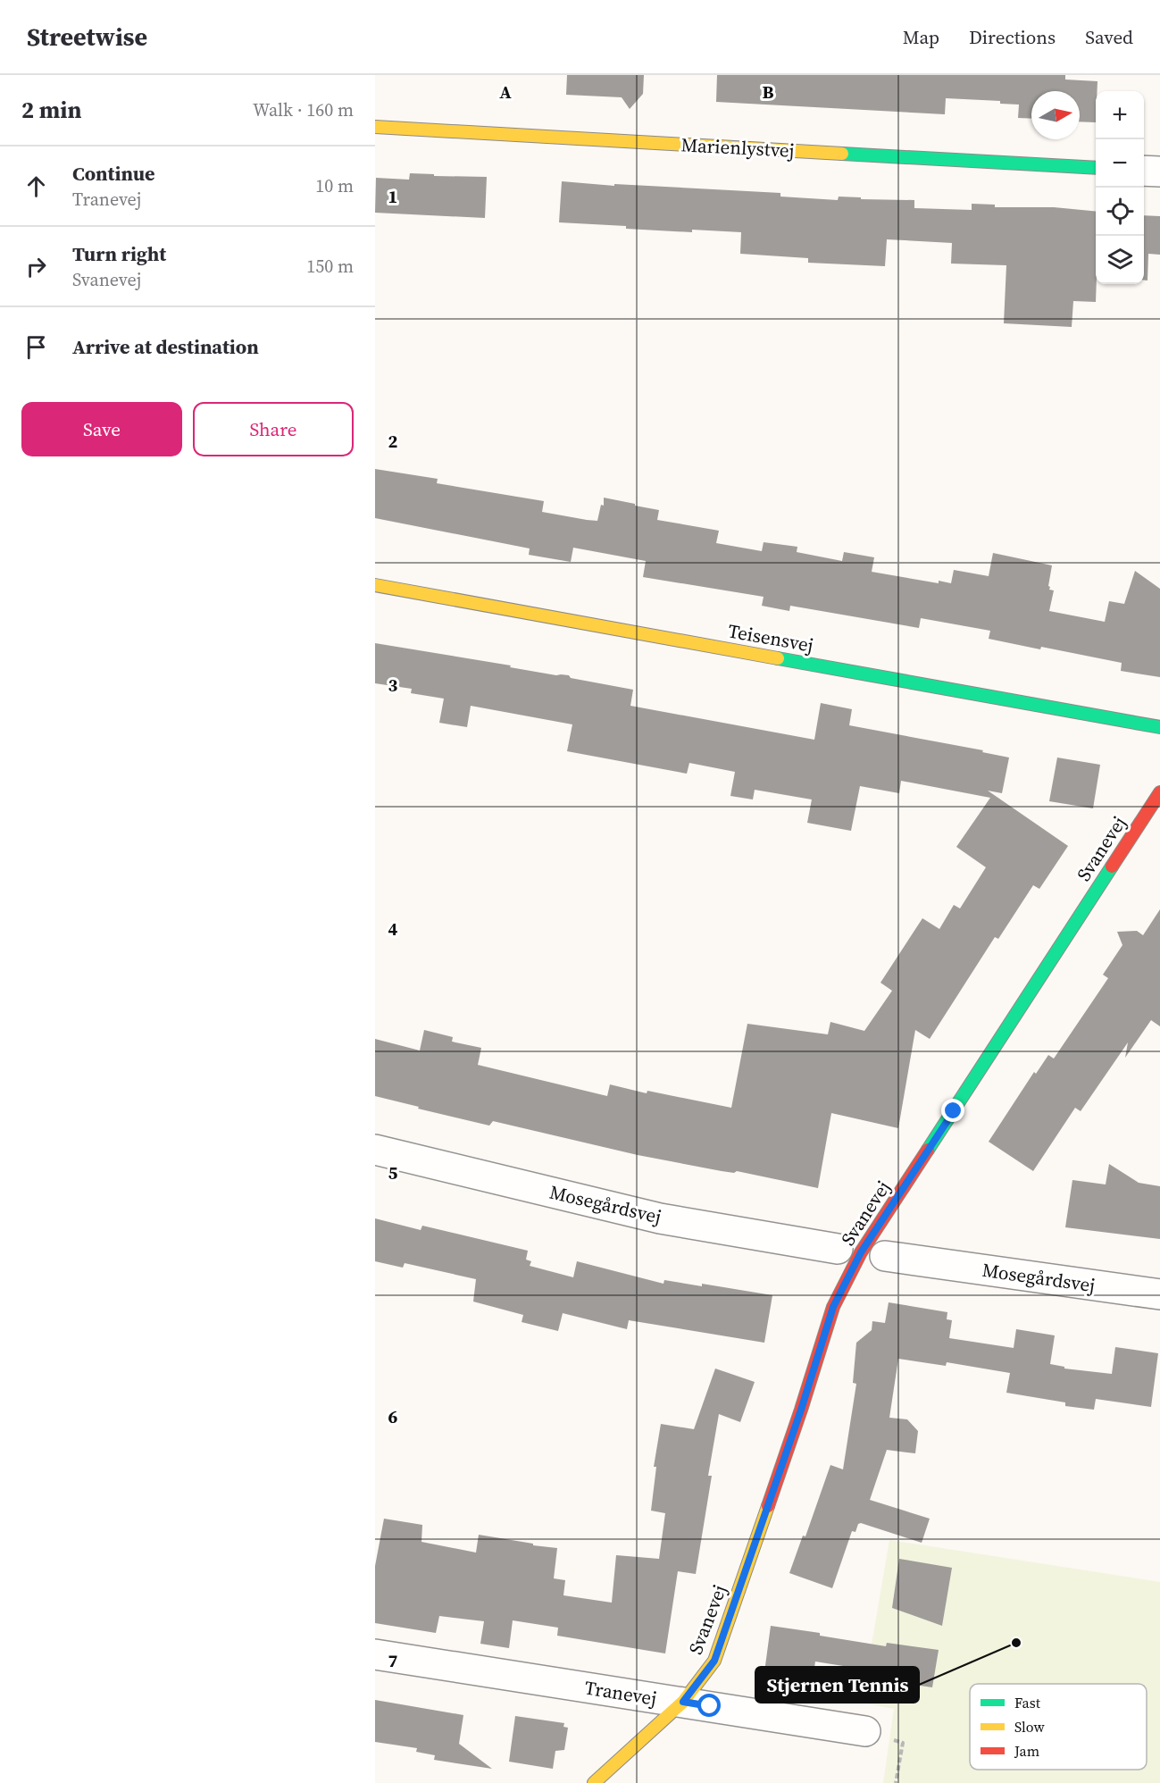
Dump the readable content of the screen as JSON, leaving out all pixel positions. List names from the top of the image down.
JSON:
{
  "streets": {
    "street": [
      "Marienlystvej",
      "Teisensvej",
      "Svanevej",
      "Mosegårdsvej",
      "Tranevej"
    ]
  },
  "crossings": [
    ["Svanevej", "Tranevej"]
  ],
  "places": ["Stjernen Tennis"],
  "legend": ["Fast", "Slow", "Jam"],
  "north": "right",
  "page": {
    "header": "Streetwise",
    "nav": ["Map", "Directions", "Saved"],
    "heading": ["2 min", "Walk · 160 m"],
    "map_buttons": ["+", "−"],
    "list": [
      ["Continue", "Tranevej", "10 m"],
      ["Turn right", "Svanevej", "150 m"],
      "Arrive at destination"
    ],
    "buttons": ["Save", "Share"]
  },
  "grid": {
    "columns": ["A", "B"],
    "rows": [
      "1",
      "2",
      "3",
      "4",
      "5",
      "6",
      "7"
    ]
  }
}
